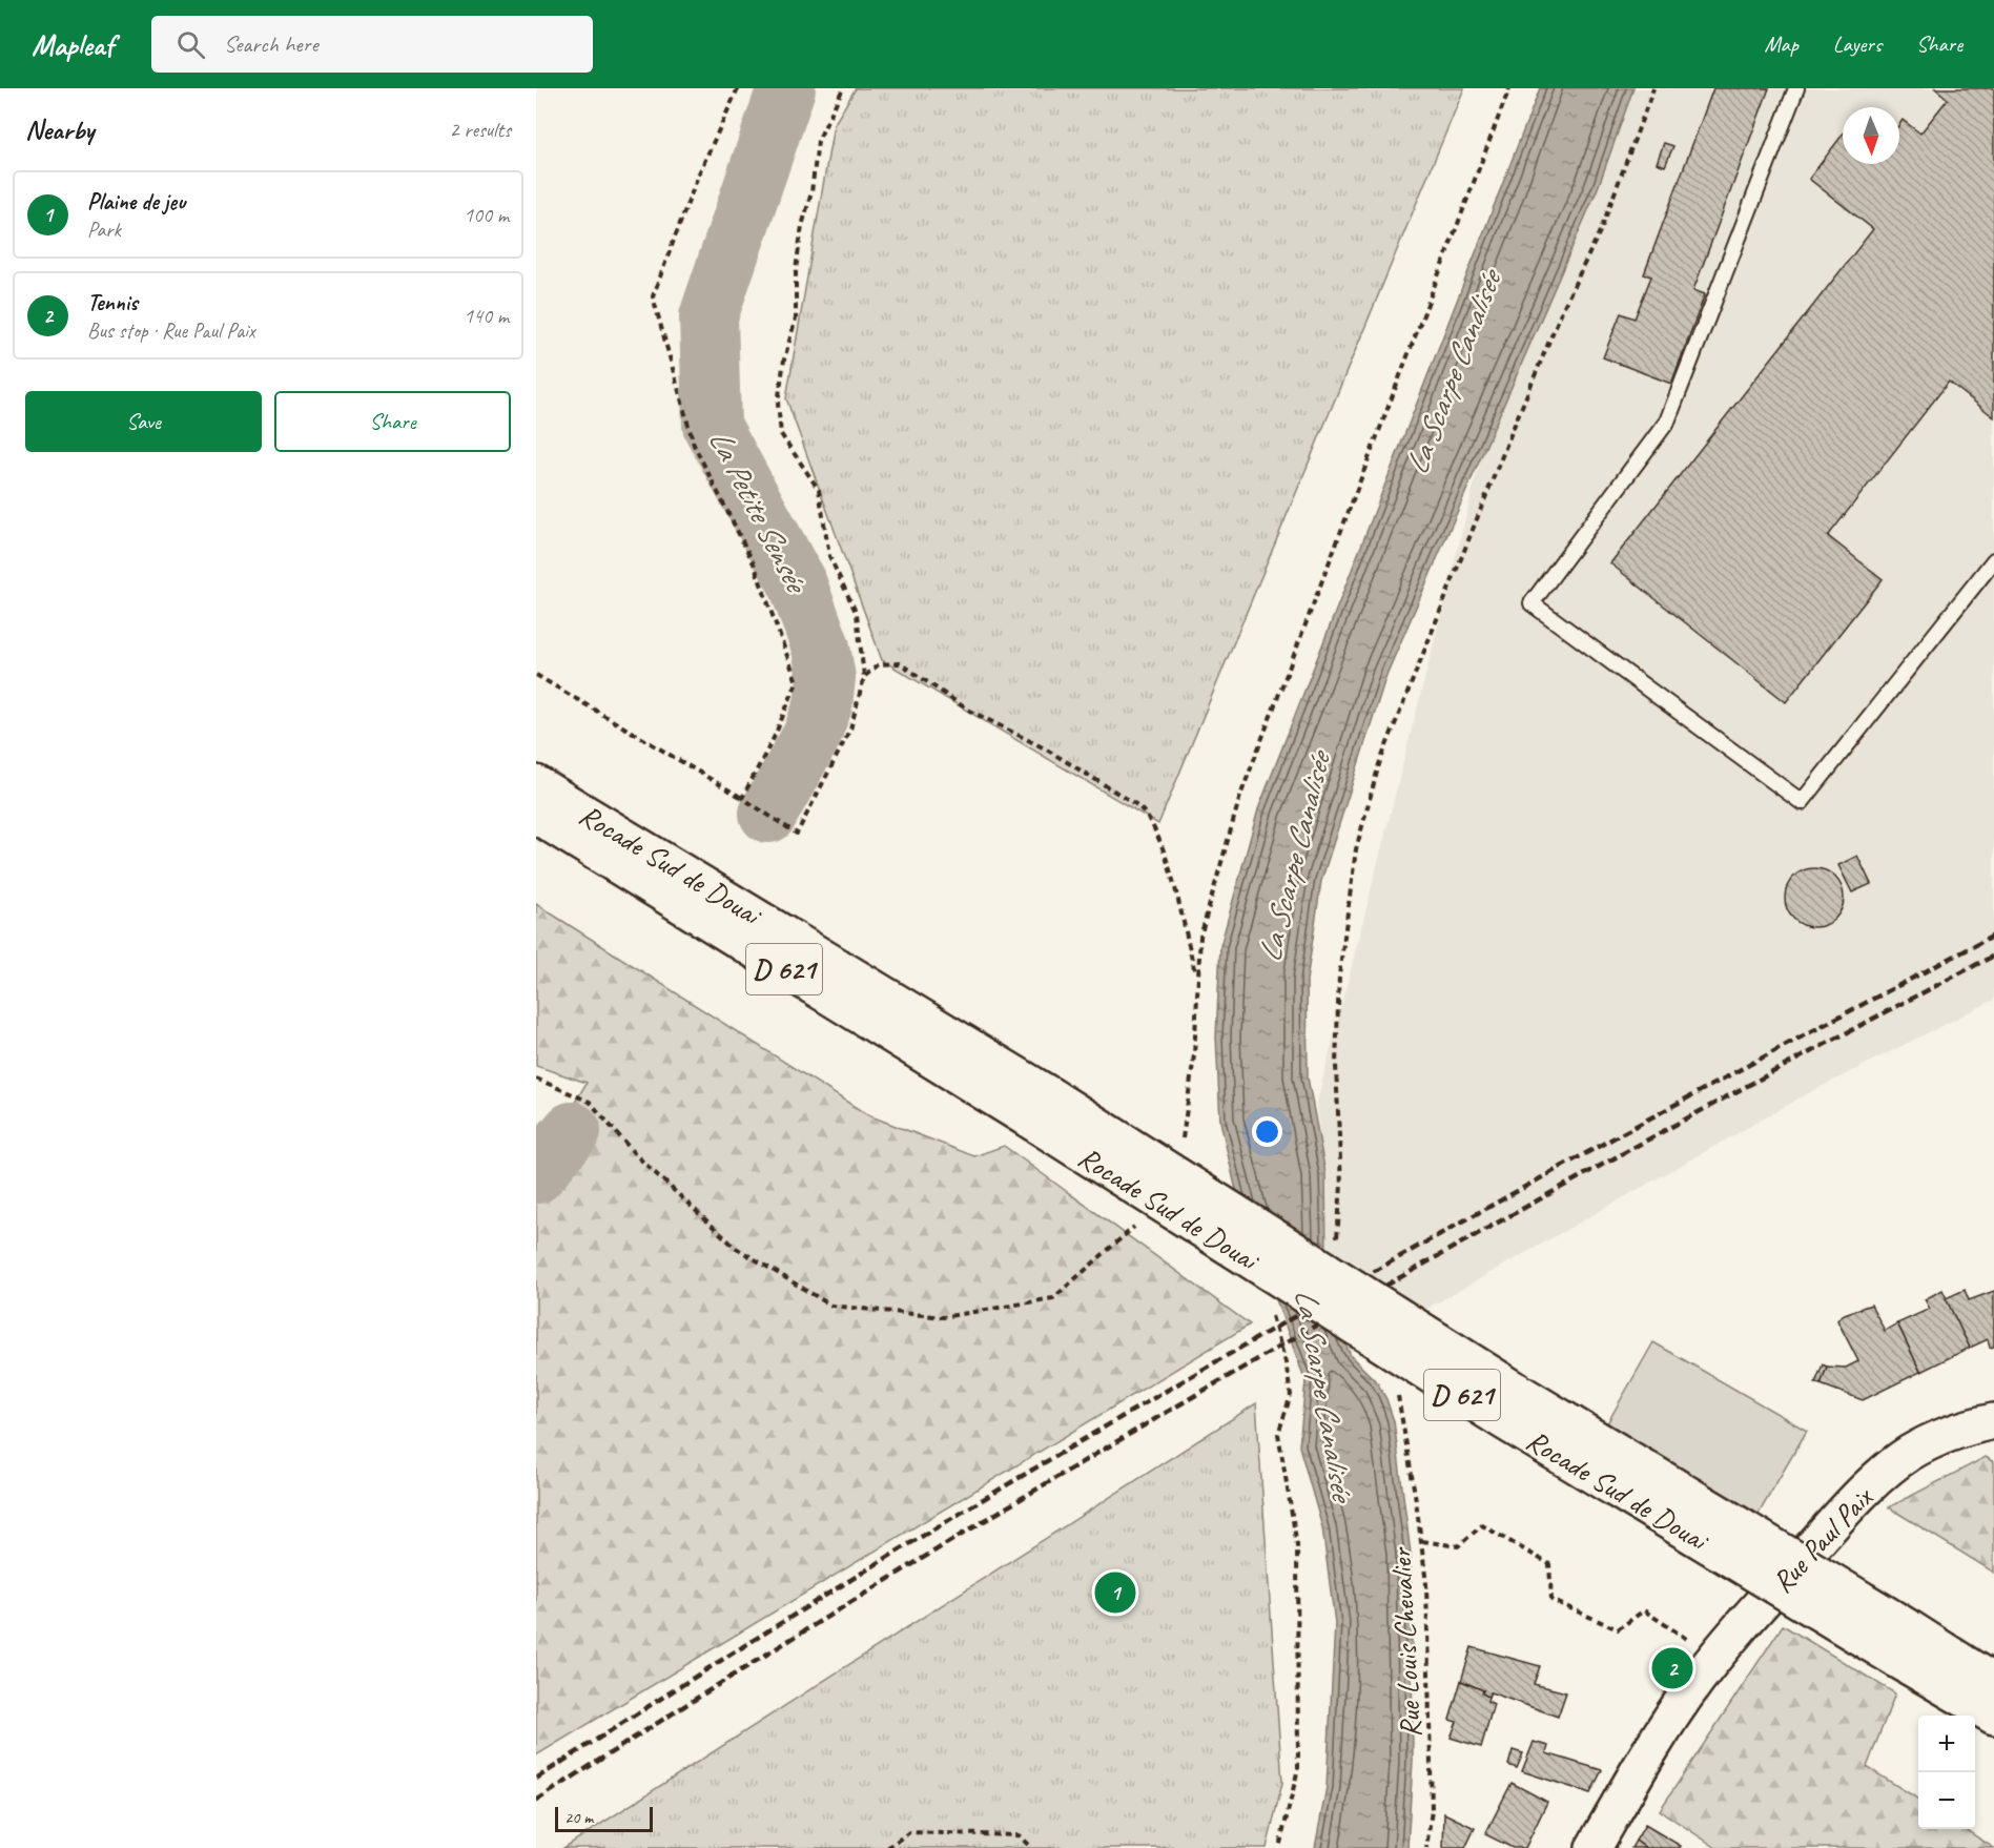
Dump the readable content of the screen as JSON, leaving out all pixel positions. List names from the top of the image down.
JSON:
{
  "streets": {
    "main road": ["Rocade Sud de Douai", "D 621", "Rue Paul Paix"],
    "path": ["Rue Louis Chevalier"]
  },
  "water": ["La Scarpe Canalisée", "La Petite Sensée"],
  "scale_bar": "20 m",
  "north": "bottom",
  "page": {
    "header": "Mapleaf",
    "search": "Search here",
    "nav": ["Map", "Layers", "Share"],
    "heading": ["Nearby", "2 results"],
    "list": [
      {
        "mark": "1",
        "name": "Plaine de jeu",
        "note": "Park",
        "value": "100 m"
      },
      {
        "mark": "2",
        "name": "Tennis",
        "note": "Bus stop · Rue Paul Paix",
        "value": "140 m"
      }
    ],
    "buttons": ["Save", "Share"],
    "pins": ["1", "2"],
    "map_buttons": ["+", "−"],
    "scale": "20 m"
  }
}
